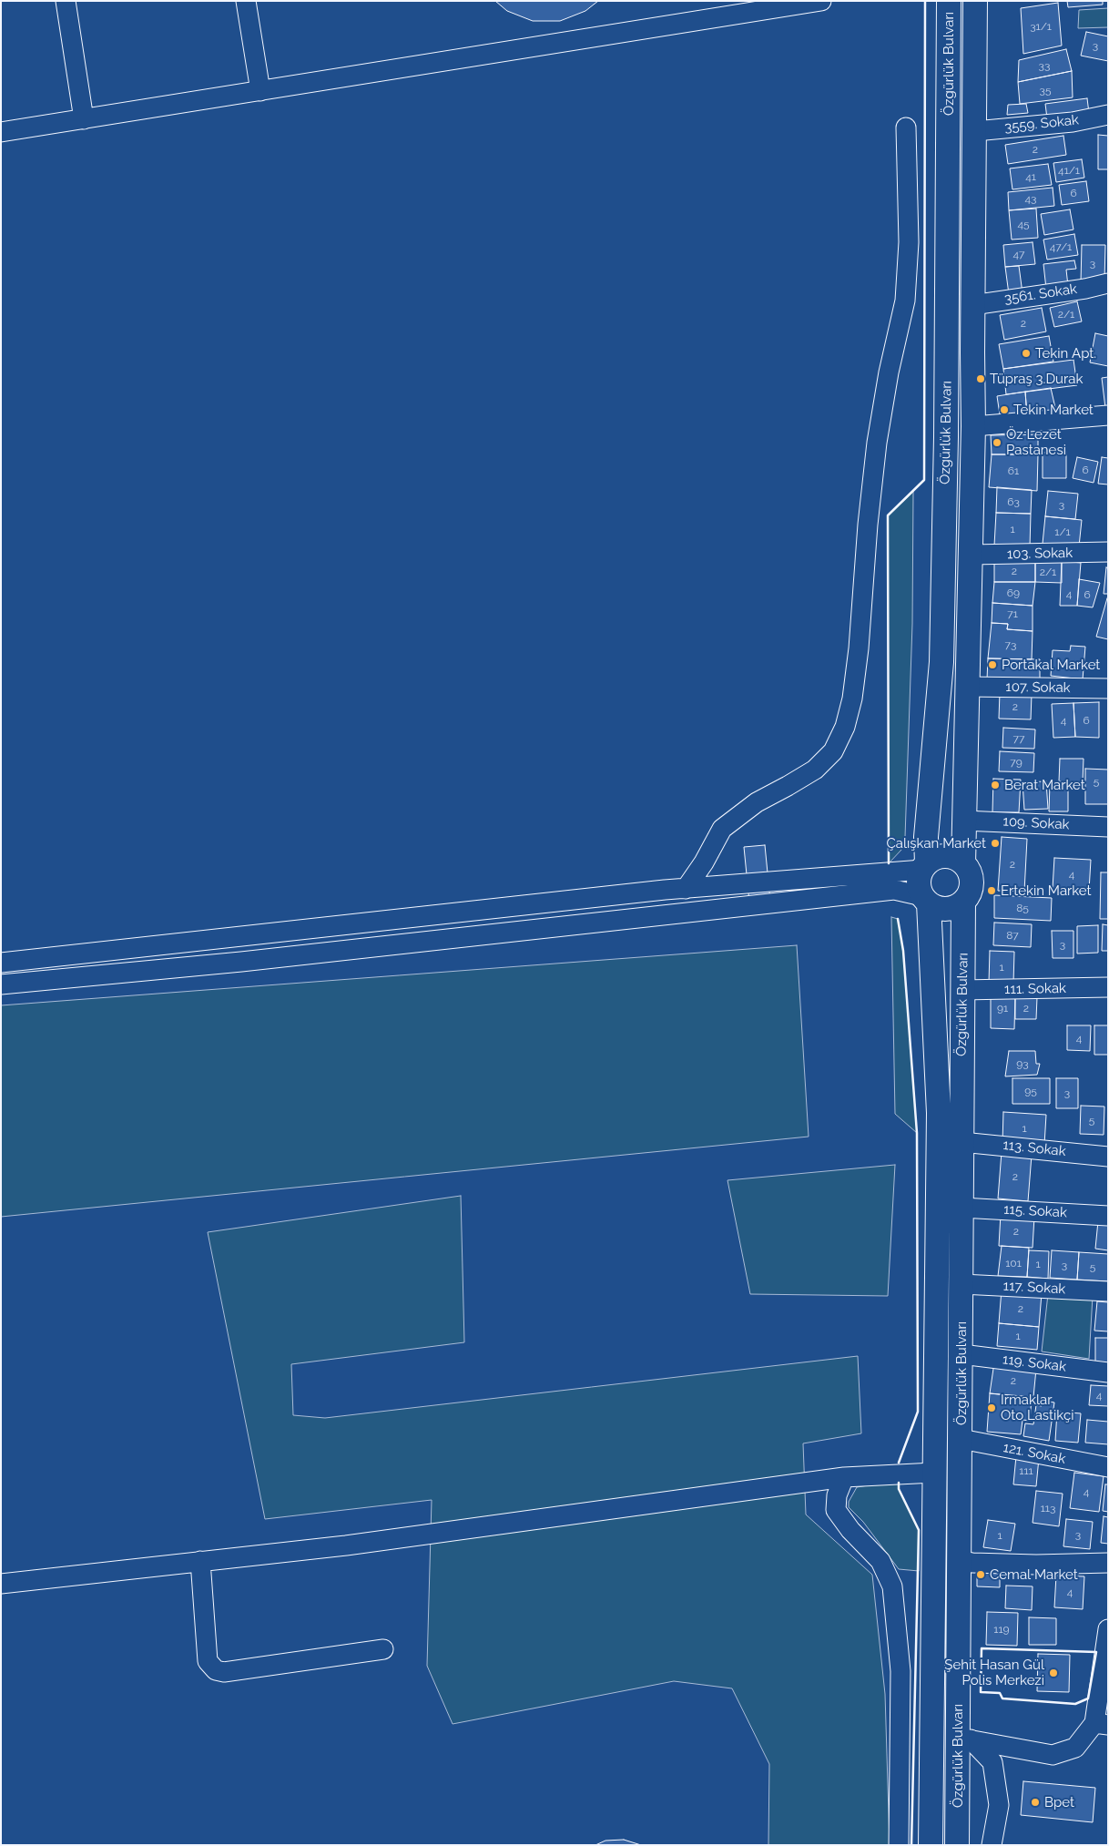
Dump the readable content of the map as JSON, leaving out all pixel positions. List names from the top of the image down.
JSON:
{
  "streets": {
    "main road": ["Özgürlük Bulvarı"],
    "street": [
      "3559. Sokak",
      "3561. Sokak",
      "103. Sokak",
      "107. Sokak",
      "109. Sokak",
      "111. Sokak",
      "113. Sokak",
      "115. Sokak",
      "117. Sokak",
      "119. Sokak",
      "121. Sokak"
    ]
  },
  "crossings": [
    ["Özgürlük Bulvarı", "3559. Sokak"],
    ["Özgürlük Bulvarı", "3561. Sokak"],
    ["Özgürlük Bulvarı", "103. Sokak"],
    ["Özgürlük Bulvarı", "107. Sokak"],
    ["Özgürlük Bulvarı", "109. Sokak"],
    ["Özgürlük Bulvarı", "111. Sokak"],
    ["Özgürlük Bulvarı", "113. Sokak"],
    ["Özgürlük Bulvarı", "115. Sokak"],
    ["Özgürlük Bulvarı", "117. Sokak"],
    ["Özgürlük Bulvarı", "119. Sokak"],
    ["Özgürlük Bulvarı", "121. Sokak"]
  ],
  "places": [
    "Tekin Apt.",
    "Tüpraş 3.Durak",
    "Tekin Market",
    "Öz Lezet Pastanesi",
    "Portakal Market",
    "Berat Market",
    "Çalışkan Market",
    "Ertekin Market",
    "Irmaklar Oto Lastikçi",
    "Cemal Market",
    "Şehit Hasan Gül Polis Merkezi",
    "Bpet"
  ],
  "house_numbers": [
    "31/1",
    "3",
    "33",
    "35",
    "2",
    "41/1",
    "41",
    "6",
    "43",
    "45",
    "47/1",
    "47",
    "3",
    "2/1",
    "2",
    "6",
    "61",
    "63",
    "3",
    "1",
    "1/1",
    "2",
    "2/1",
    "69",
    "4",
    "6",
    "71",
    "73",
    "2",
    "4",
    "6",
    "77",
    "79",
    "5",
    "2",
    "4",
    "85",
    "87",
    "3",
    "1",
    "91",
    "2",
    "4",
    "93",
    "95",
    "3",
    "5",
    "1",
    "2",
    "2",
    "101",
    "1",
    "3",
    "5",
    "2",
    "1",
    "2",
    "4",
    "111",
    "4",
    "113",
    "3",
    "1",
    "4",
    "119"
  ]
}
